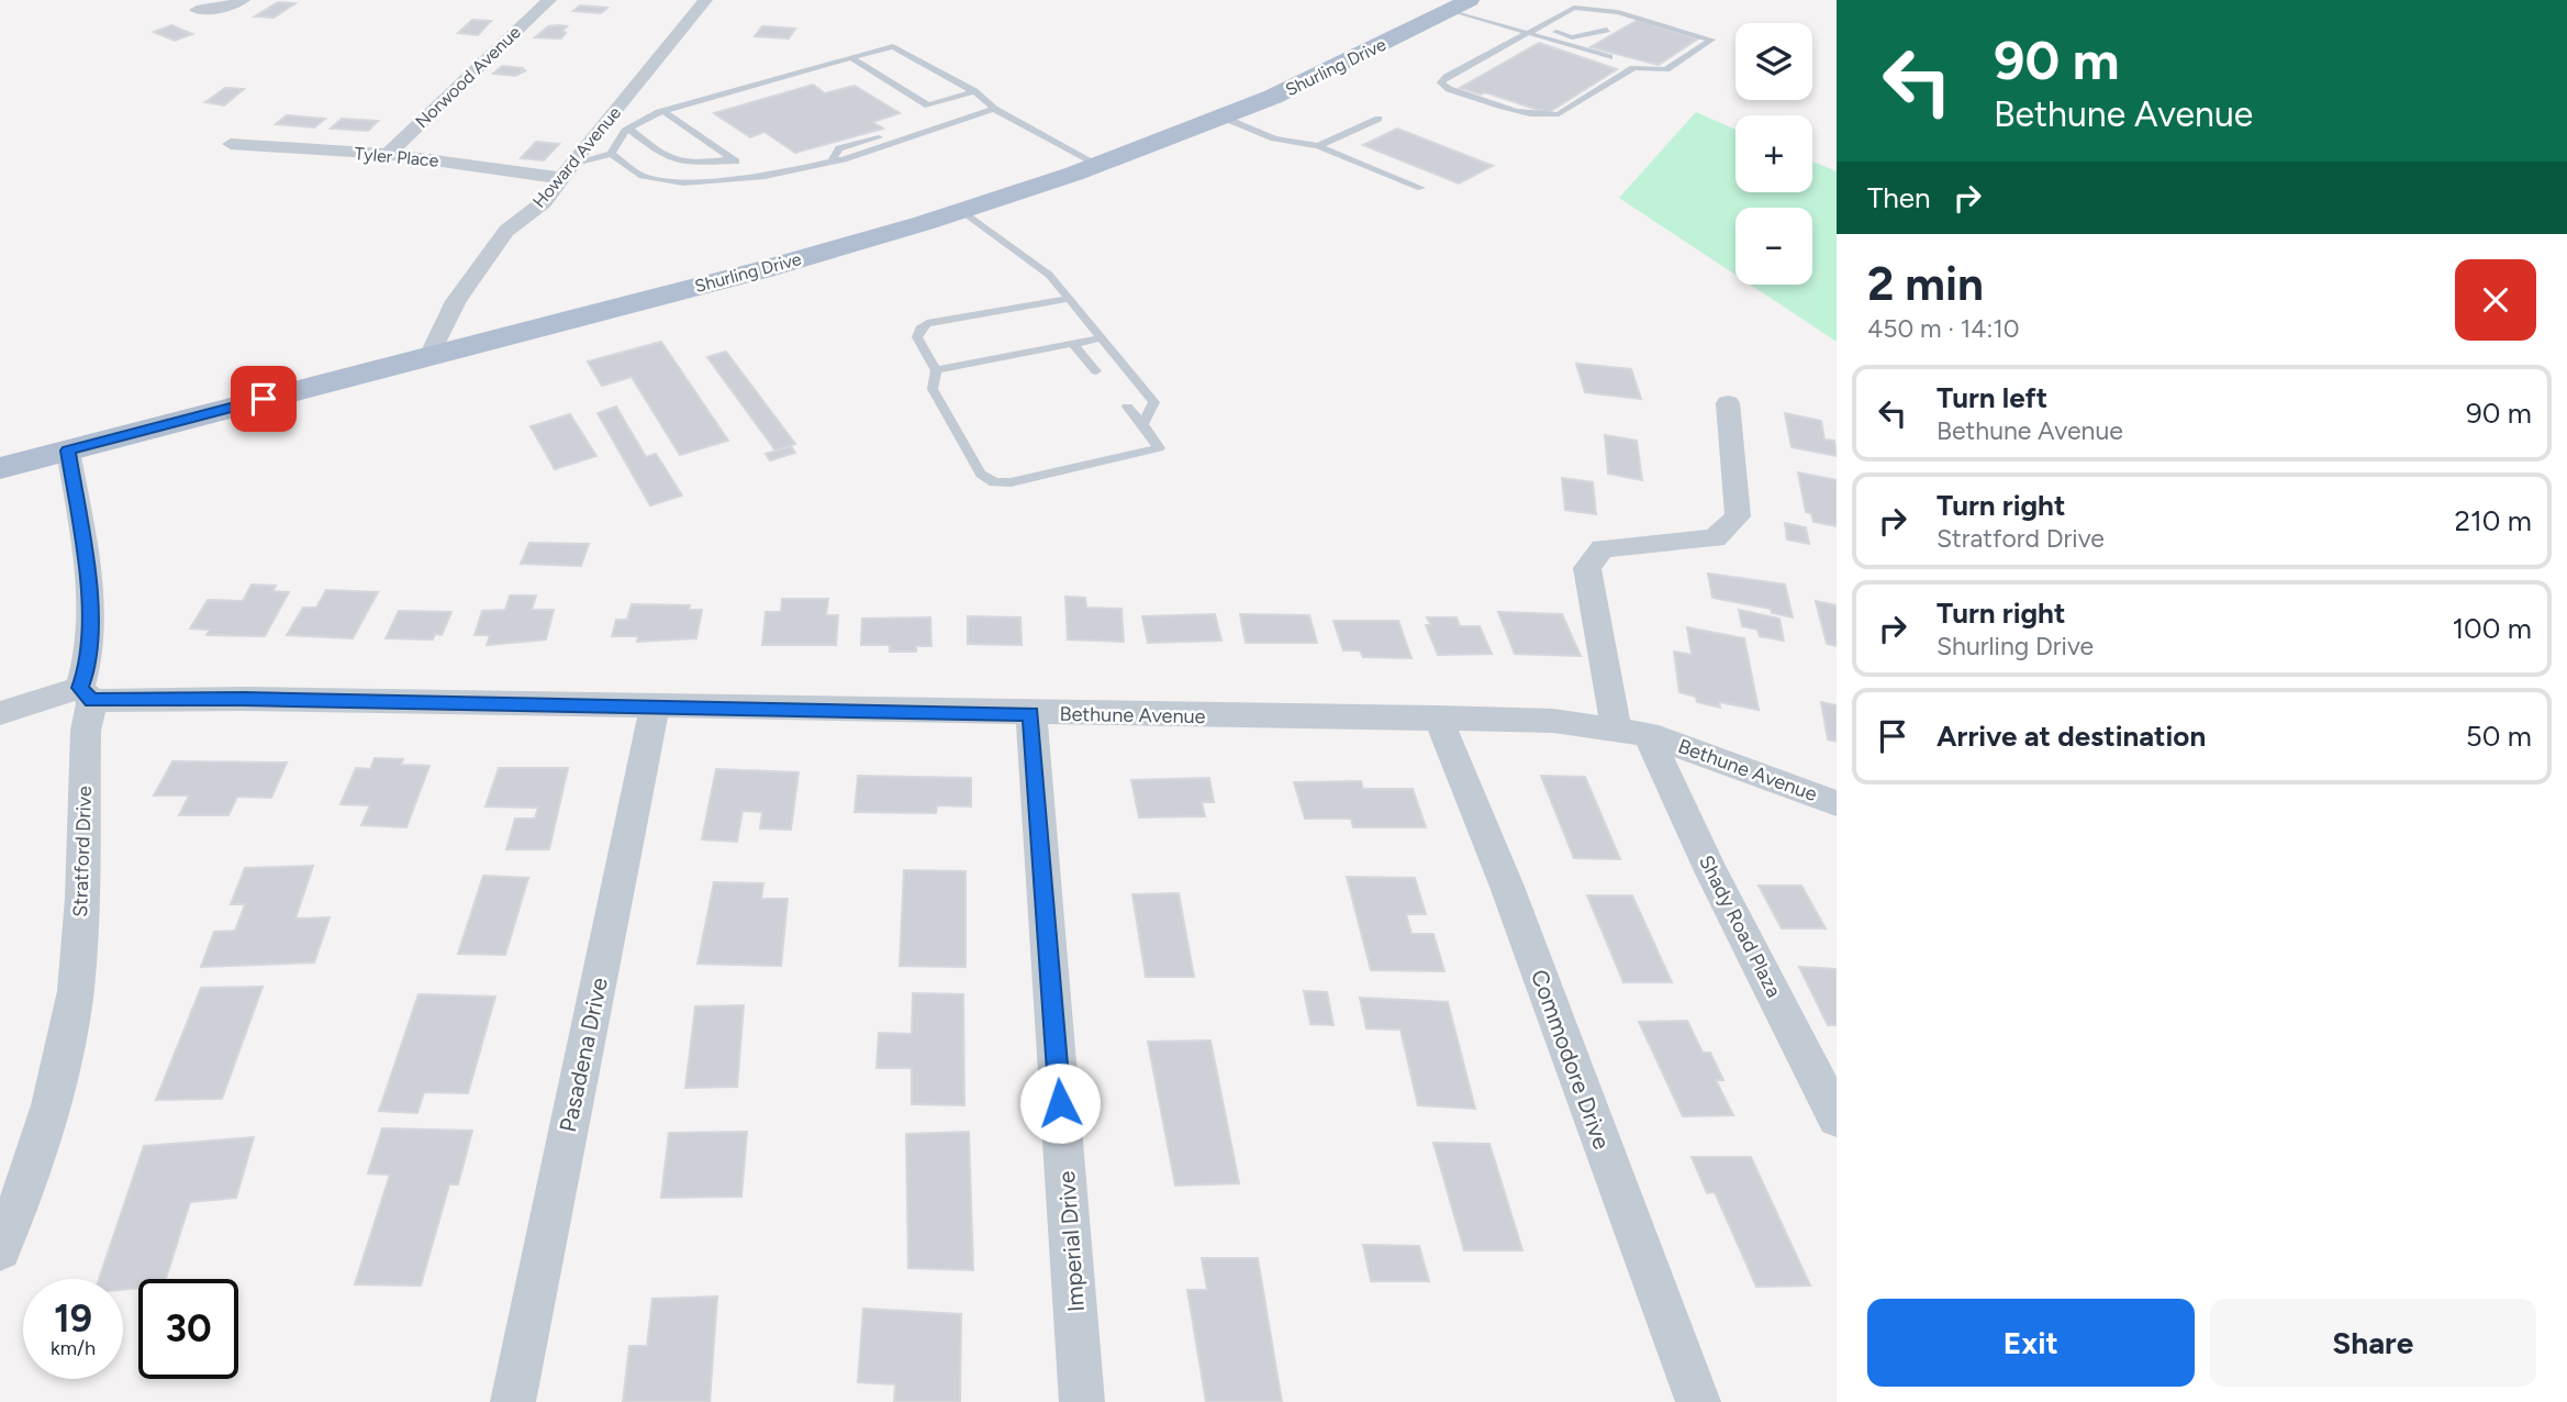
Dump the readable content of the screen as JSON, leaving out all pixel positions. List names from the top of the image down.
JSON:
{
  "streets": {
    "main road": ["Shurling Drive"],
    "street": [
      "Norwood Avenue",
      "Tyler Place",
      "Howard Avenue",
      "Bethune Avenue",
      "Stratford Drive",
      "Shady Road Plaza",
      "Pasadena Drive",
      "Commodore Drive",
      "Imperial Drive"
    ]
  },
  "crossings": [
    ["Shurling Drive", "Howard Avenue"],
    ["Shurling Drive", "Stratford Drive"],
    ["Norwood Avenue", "Tyler Place"],
    ["Tyler Place", "Howard Avenue"],
    ["Bethune Avenue", "Stratford Drive"],
    ["Bethune Avenue", "Shady Road Plaza"],
    ["Bethune Avenue", "Pasadena Drive"],
    ["Bethune Avenue", "Commodore Drive"],
    ["Bethune Avenue", "Imperial Drive"]
  ],
  "page": {
    "turn": ["90 m", "Bethune Avenue"],
    "map_buttons": ["+", "−"],
    "then": "Then",
    "heading": ["2 min", "450 m · 14:10"],
    "list": [
      {
        "name": "Turn left",
        "note": "Bethune Avenue",
        "value": "90 m"
      },
      {
        "name": "Turn right",
        "note": "Stratford Drive",
        "value": "210 m"
      },
      {
        "name": "Turn right",
        "note": "Shurling Drive",
        "value": "100 m"
      },
      {
        "name": "Arrive at destination",
        "value": "50 m"
      }
    ],
    "speed": "19 km/h",
    "limit": "30",
    "buttons": ["Exit", "Share"]
  }
}
